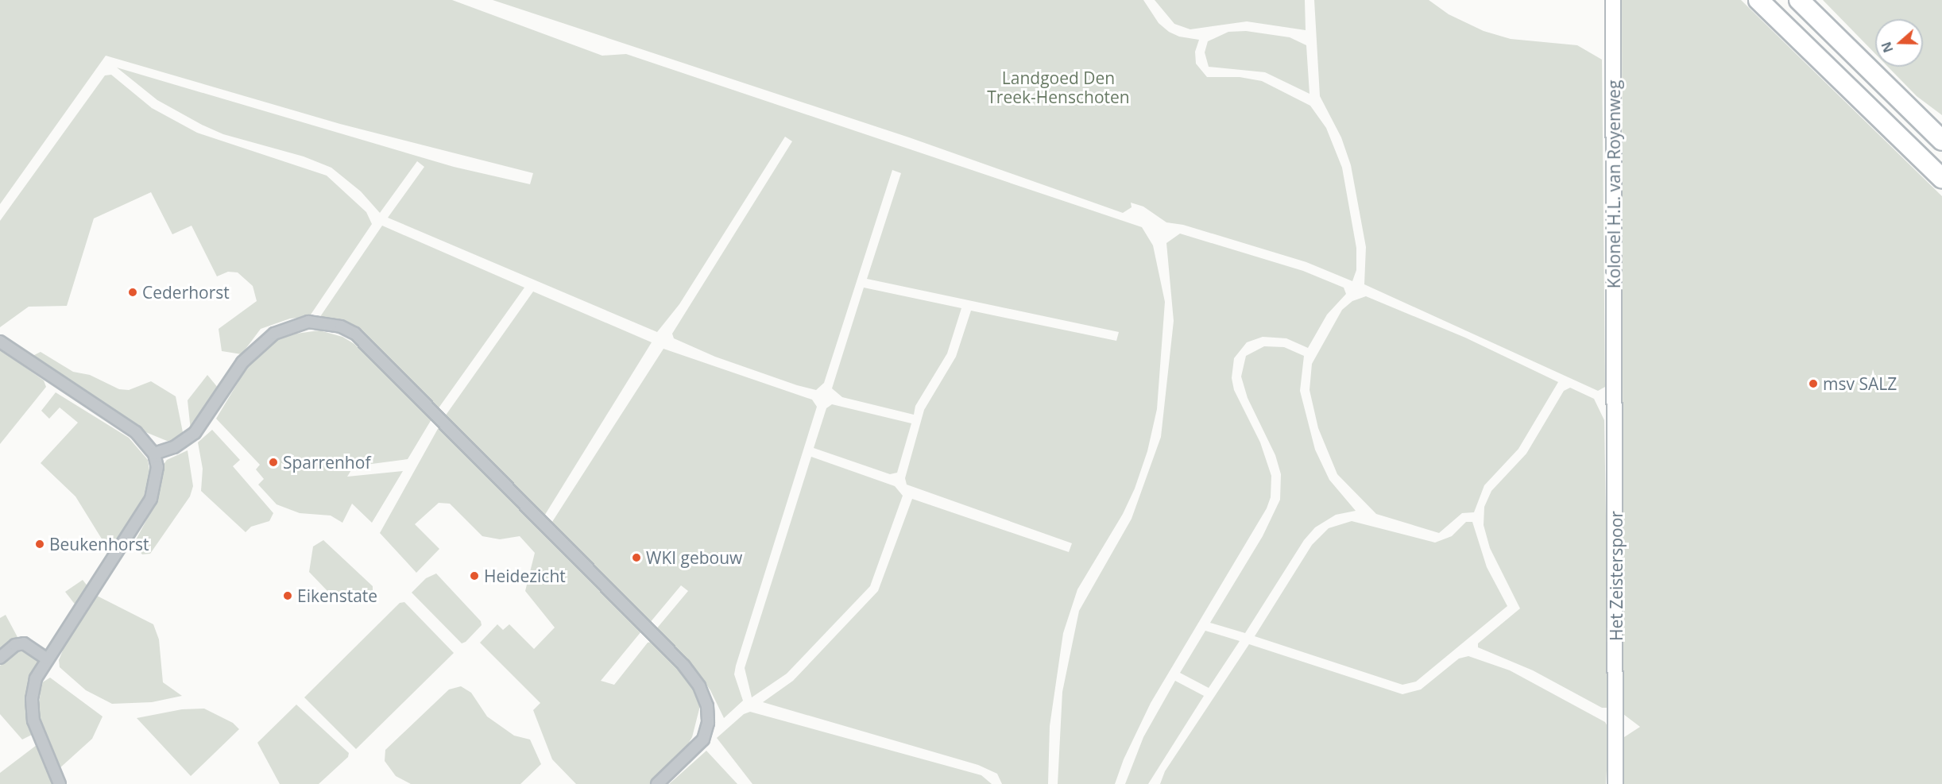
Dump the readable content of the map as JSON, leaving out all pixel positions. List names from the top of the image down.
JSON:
{
  "streets": {
    "street": ["Kolonel H.L. van Royenweg", "Het Zeisterspoor"]
  },
  "crossings": [
    ["Kolonel H.L. van Royenweg", "Het Zeisterspoor"]
  ],
  "parks": ["Landgoed Den Treek-Henschoten"],
  "places": [
    "Cederhorst",
    "msv SALZ",
    "Sparrenhof",
    "Beukenhorst",
    "WKI gebouw",
    "Heidezicht",
    "Eikenstate"
  ],
  "north": "left"
}
